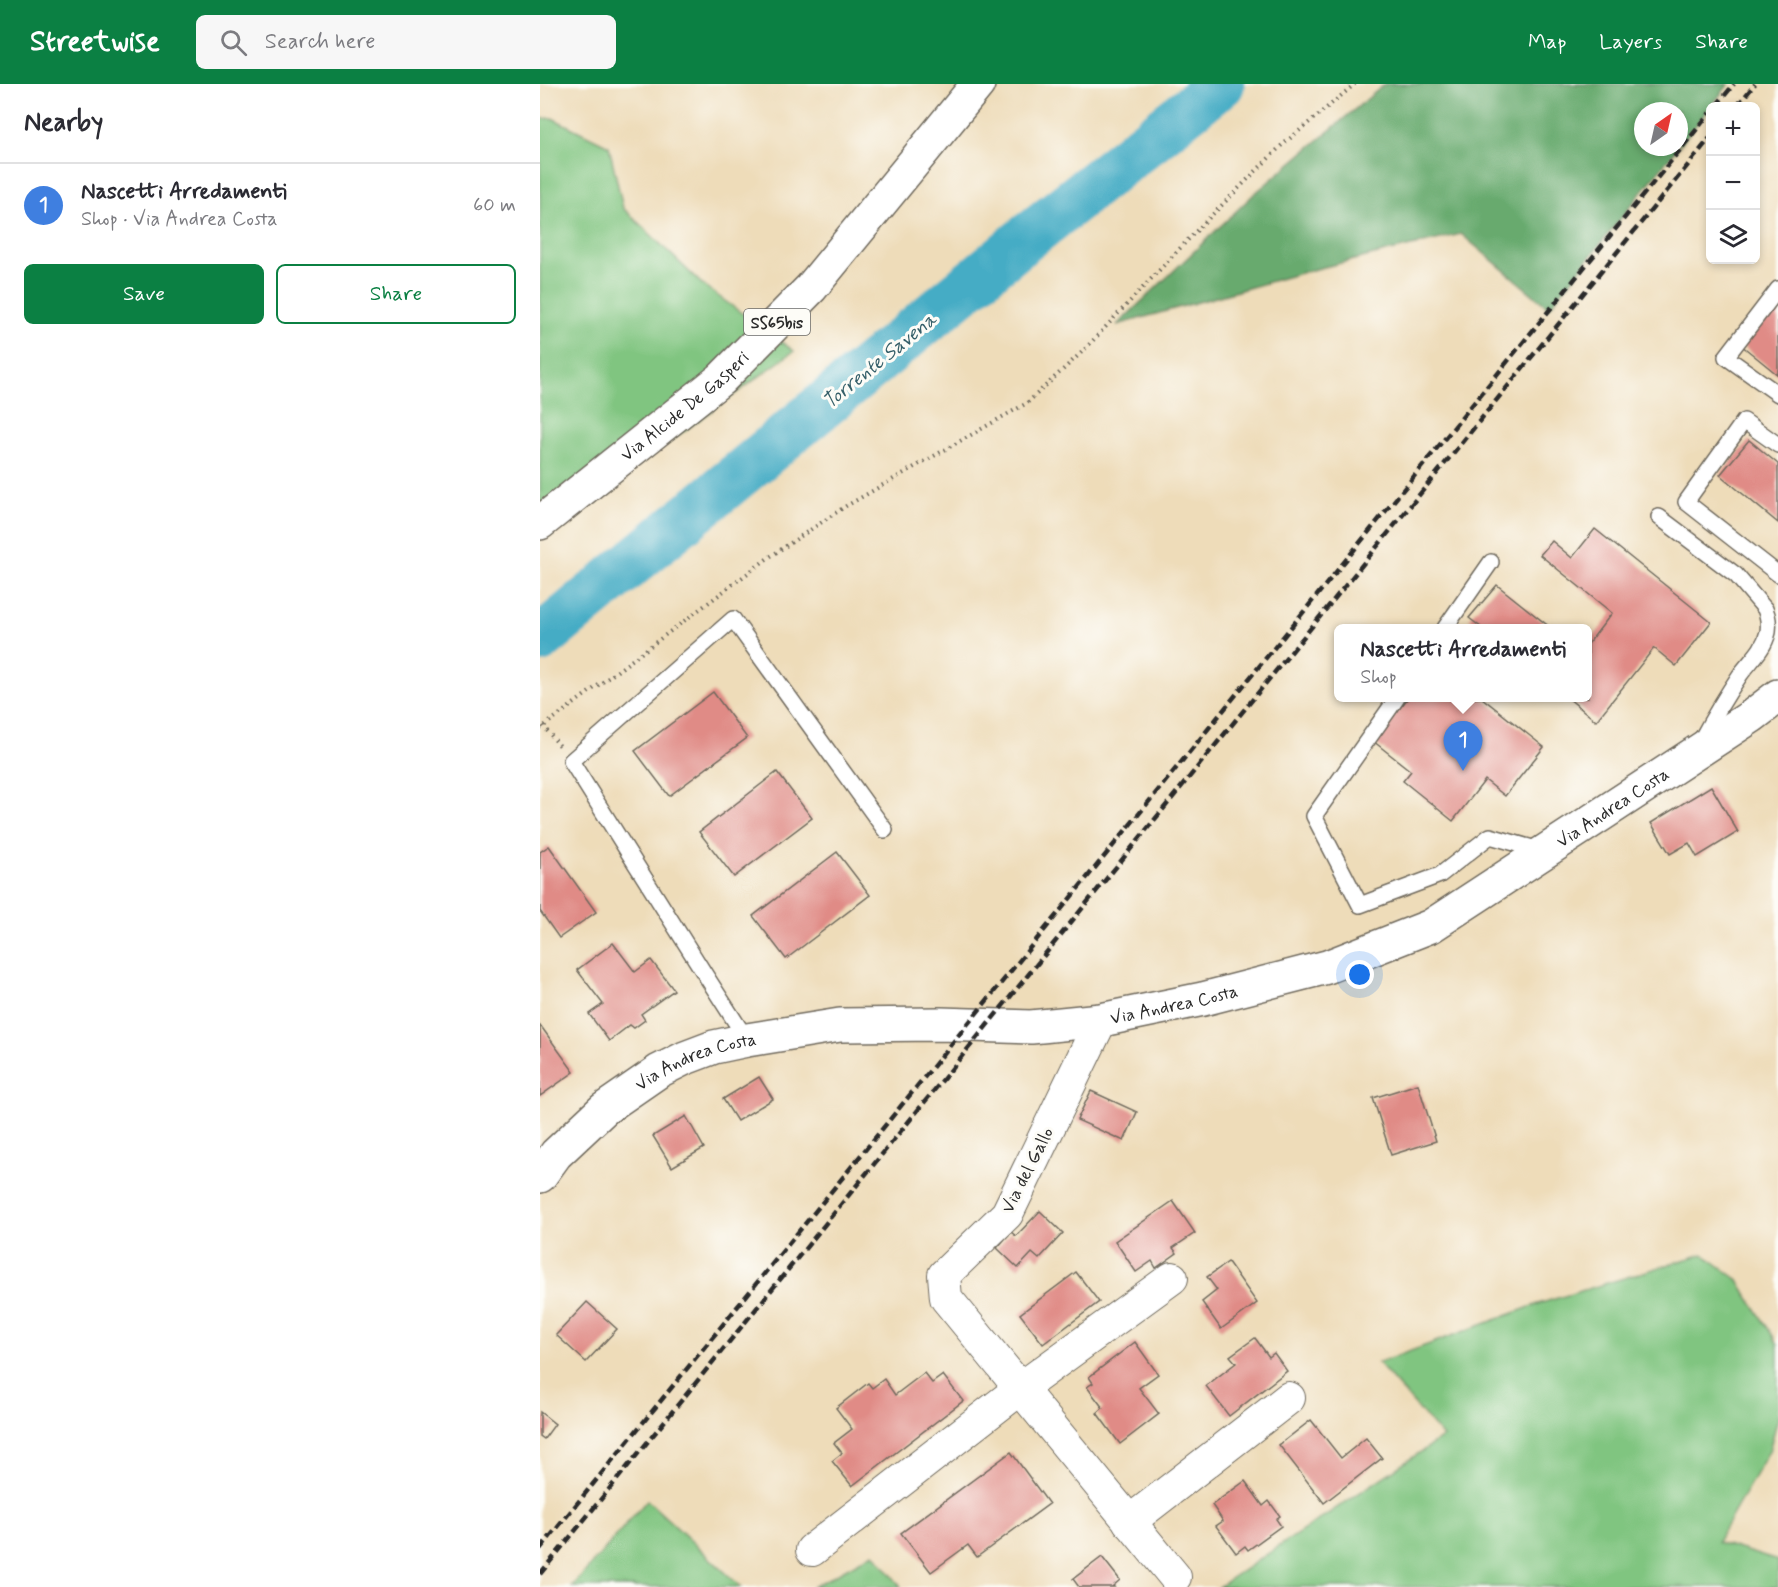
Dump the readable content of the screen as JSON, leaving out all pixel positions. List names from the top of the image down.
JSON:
{
  "streets": {
    "main road": ["SS65bis", "Via Alcide De Gasperi", "Via Andrea Costa"],
    "street": ["Via del Gallo"]
  },
  "crossings": [
    ["Via Andrea Costa", "Via del Gallo"]
  ],
  "water": ["Torrente Savena"],
  "north": "top right",
  "page": {
    "header": "Streetwise",
    "search": "Search here",
    "nav": ["Map", "Layers", "Share"],
    "heading": "Nearby",
    "map_buttons": ["+", "−"],
    "list": [
      {
        "mark": "1",
        "name": "Nascetti Arredamenti",
        "note": "Shop · Via Andrea Costa",
        "value": "60 m"
      }
    ],
    "buttons": ["Save", "Share"],
    "popup": ["Nascetti Arredamenti", "Shop"],
    "pins": "1"
  }
}
